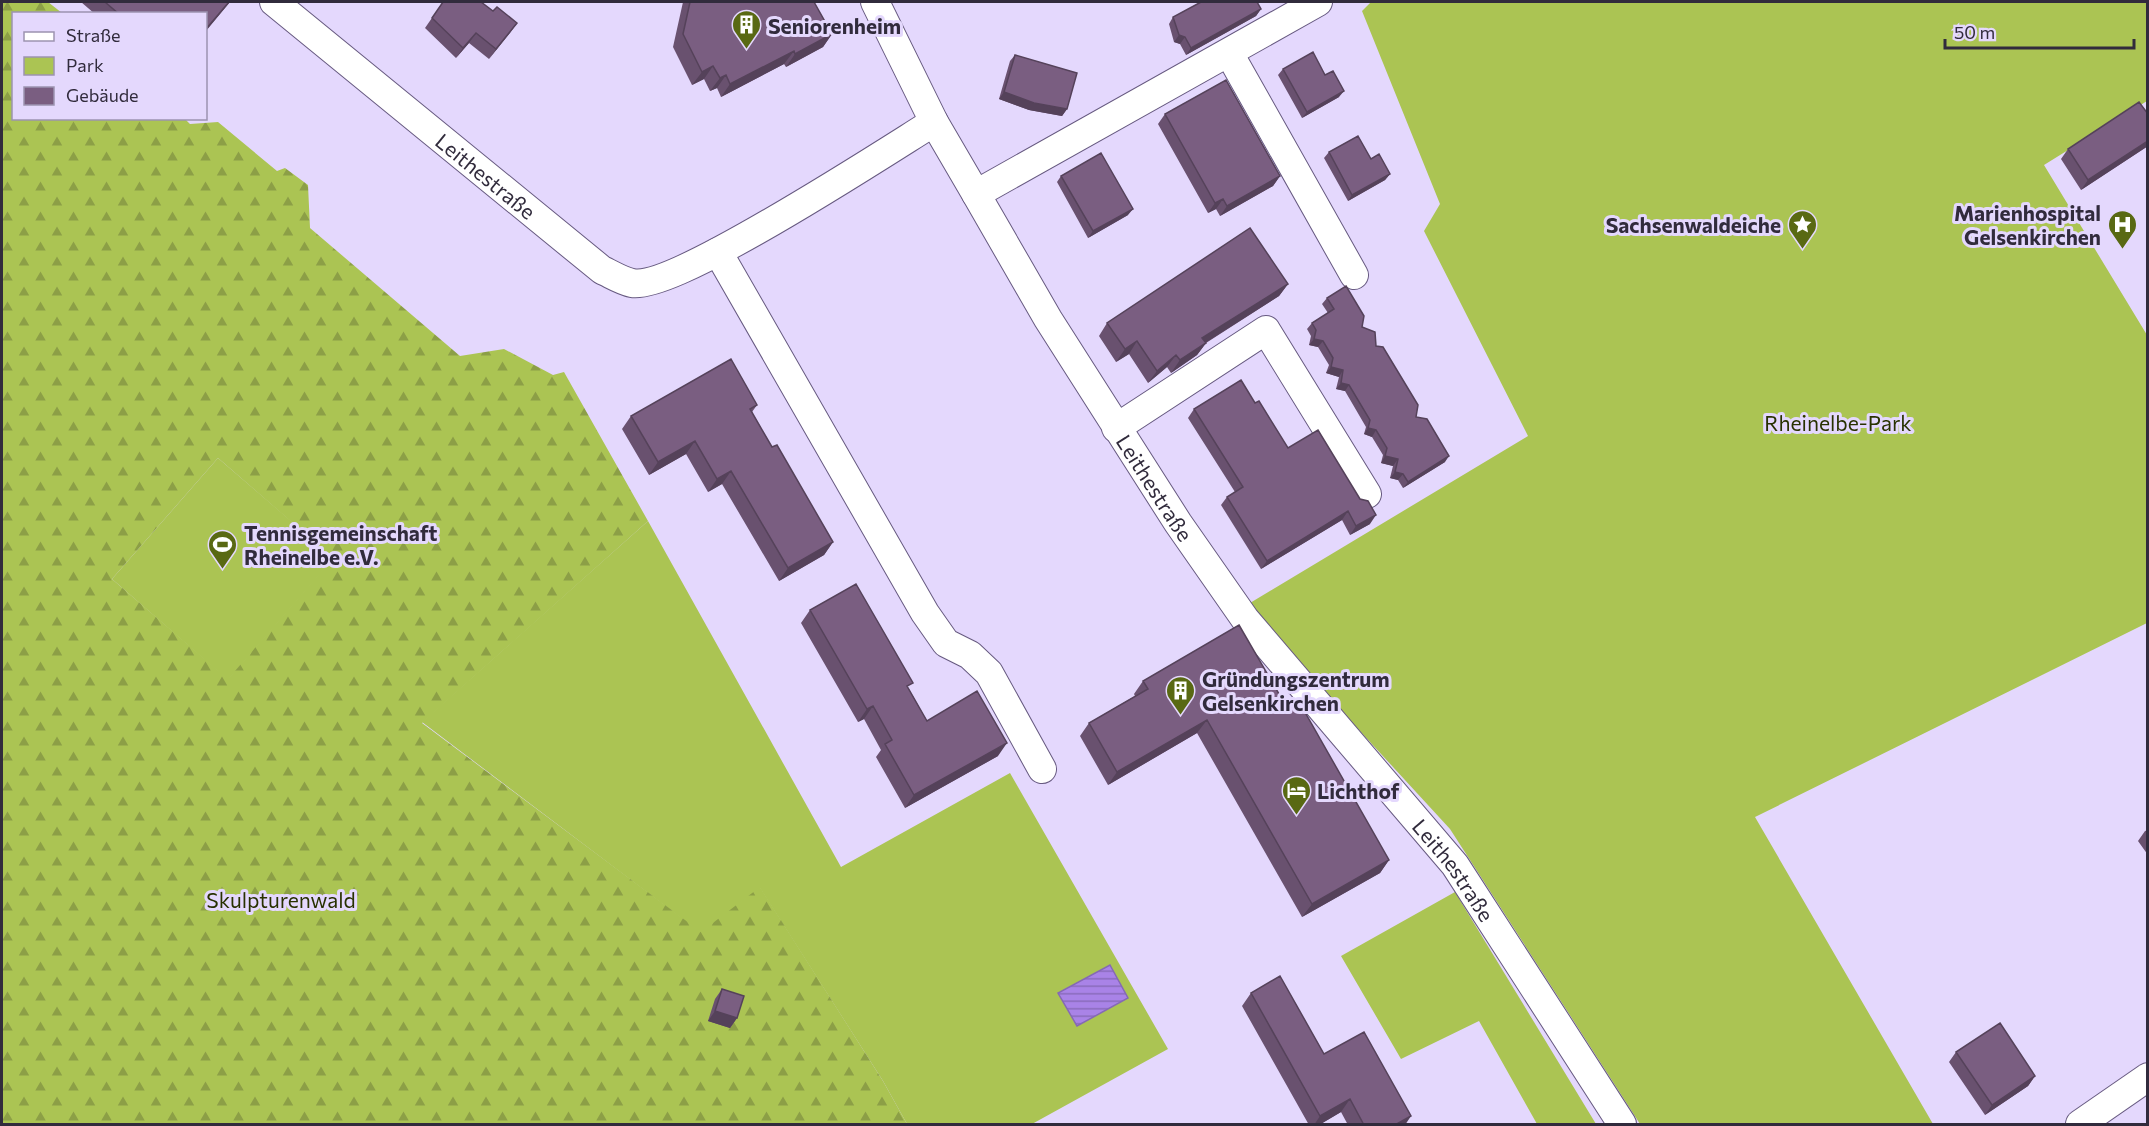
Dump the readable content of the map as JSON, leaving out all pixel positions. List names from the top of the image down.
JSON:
{
  "streets": {
    "street": ["Leithestraße"]
  },
  "parks": ["Rheinelbe-Park", "Skulpturenwald"],
  "places": {
    "building": ["Seniorenheim", "Gründungszentrum Gelsenkirchen"],
    "place": ["Sachsenwaldeiche"],
    "hospital": ["Marienhospital Gelsenkirchen"],
    "sports": ["Tennisgemeinschaft Rheinelbe e.V."],
    "hotel": ["Lichthof"]
  },
  "legend": ["Straße", "Park", "Gebäude"],
  "scale_bar": "50 m"
}
